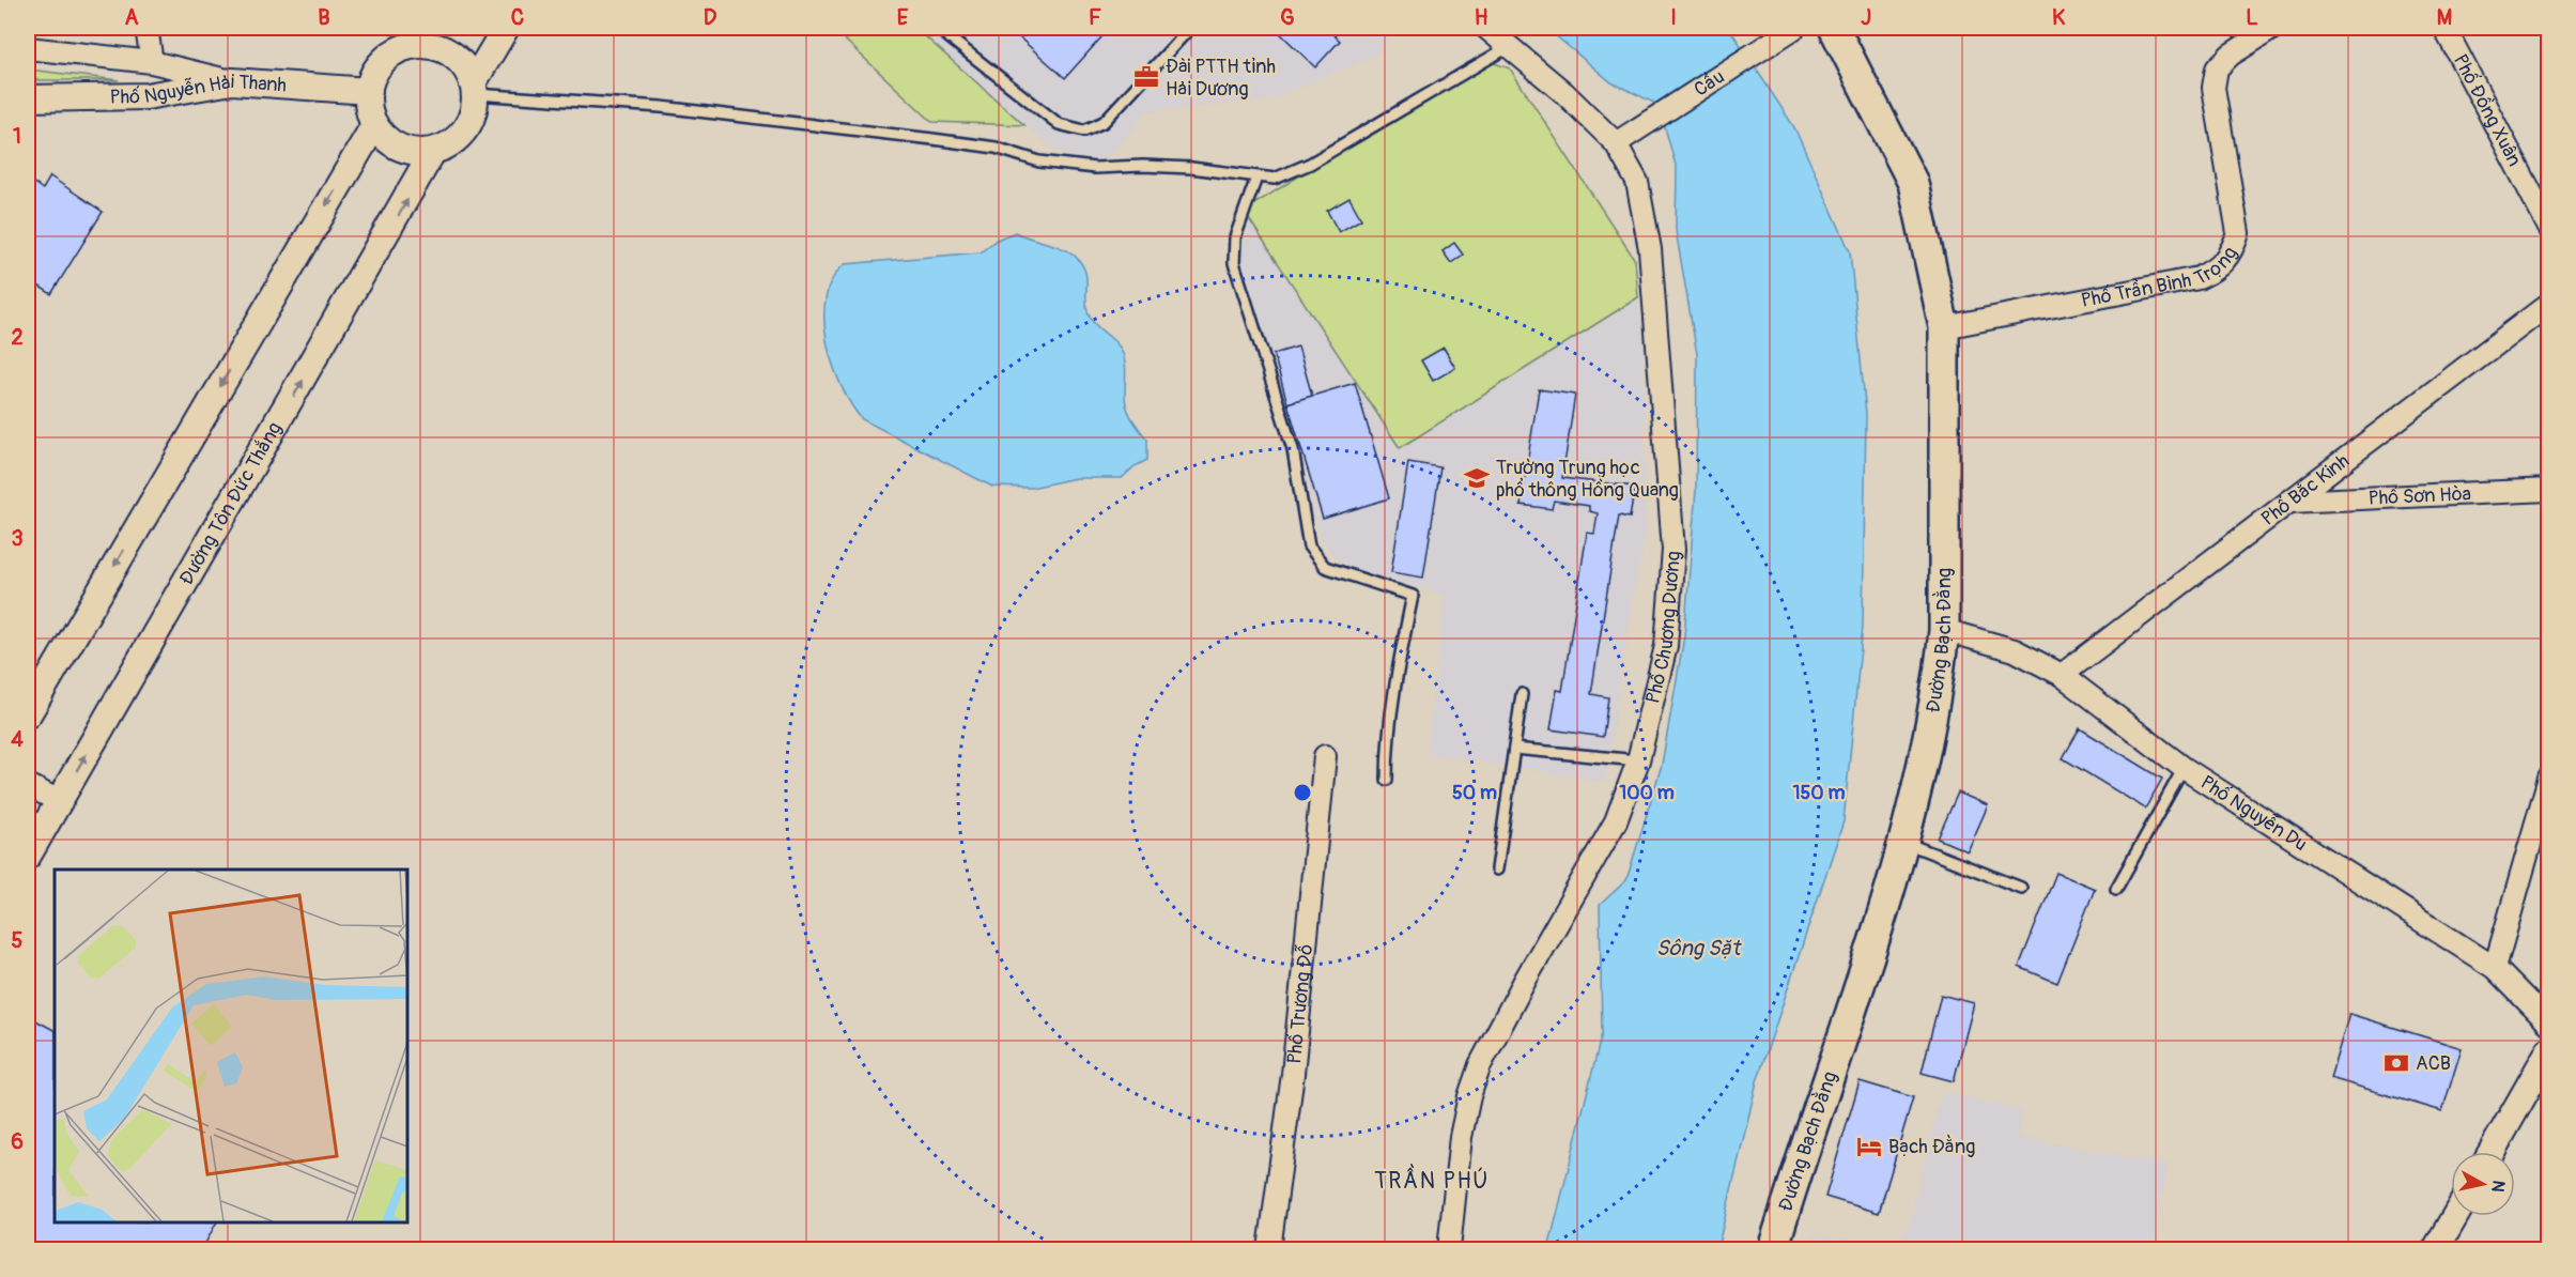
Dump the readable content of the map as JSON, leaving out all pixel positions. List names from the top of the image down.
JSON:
{
  "streets": {
    "main road": ["Đường Bạch Đằng"],
    "street": [
      "Cầu",
      "Phố Nguyễn Hải Thanh",
      "Phố Đồng Xuân",
      "Phố Trần Bình Trọng",
      "Phố Bắc Kinh",
      "Phố Sơn Hòa",
      "Đường Tôn Đức Thắng",
      "Phố Chương Dương",
      "Phố Nguyễn Du",
      "Phố Trương Đỗ"
    ]
  },
  "crossings": [
    ["Cầu", "Phố Chương Dương"],
    ["Phố Nguyễn Hải Thanh", "Đường Tôn Đức Thắng"],
    ["Phố Trần Bình Trọng", "Đường Bạch Đằng"],
    ["Phố Bắc Kinh", "Phố Sơn Hòa"],
    ["Phố Bắc Kinh", "Phố Nguyễn Du"],
    ["Đường Bạch Đằng", "Phố Nguyễn Du"]
  ],
  "districts": ["TRẦN PHÚ"],
  "water": ["Sông Sặt"],
  "places": {
    "office": ["Đài PTTH tỉnh Hải Dương"],
    "school or university": ["Trường Trung học phổ thông Hồng Quang"],
    "bank": ["ACB"],
    "hotel": ["Bạch Đằng"]
  },
  "north": "right",
  "grid": {
    "columns": [
      "A",
      "B",
      "C",
      "D",
      "E",
      "F",
      "G",
      "H",
      "I",
      "J",
      "K",
      "L",
      "M"
    ],
    "rows": [
      "1",
      "2",
      "3",
      "4",
      "5",
      "6"
    ]
  },
  "rings": ["50 m", "100 m", "150 m"]
}
